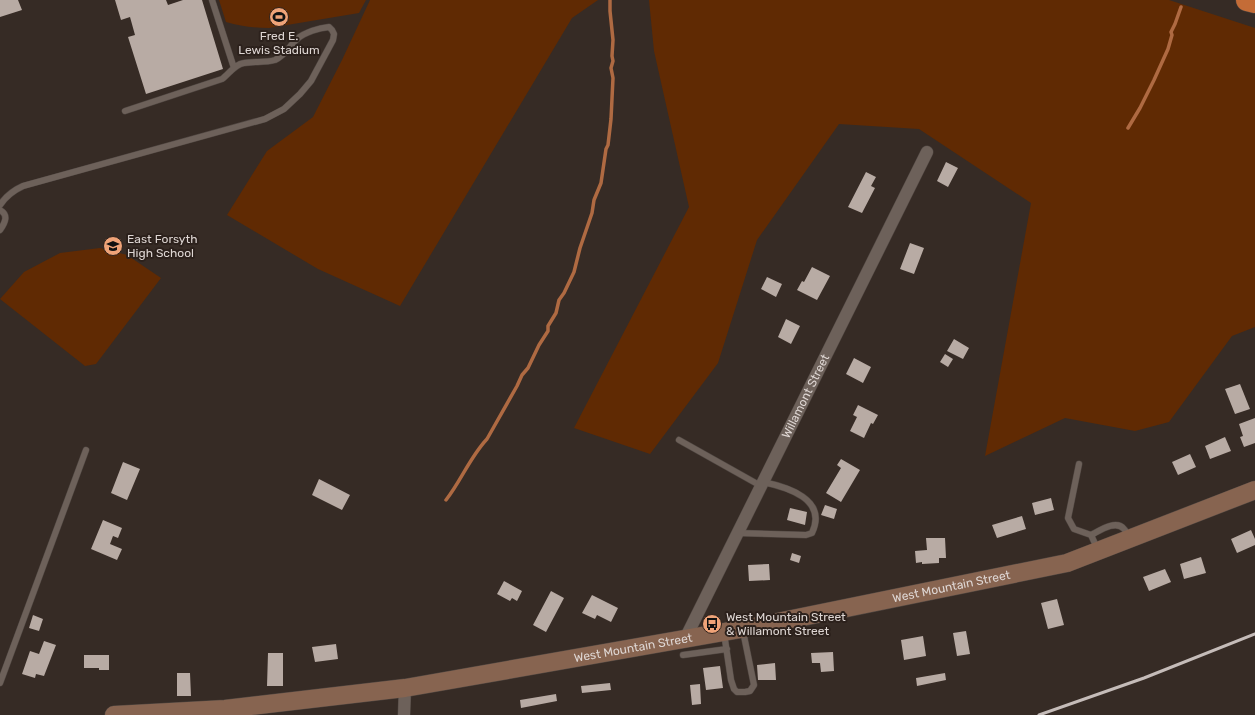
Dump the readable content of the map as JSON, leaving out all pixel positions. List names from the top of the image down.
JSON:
{
  "streets": {
    "main road": ["West Mountain Street"],
    "street": ["Willamont Street"]
  },
  "crossings": [
    ["Willamont Street", "West Mountain Street"]
  ],
  "places": {
    "sports": ["Fred E. Lewis Stadium"],
    "school or university": ["East Forsyth High School"],
    "bus stop": ["West Mountain Street & Willamont Street"]
  }
}
